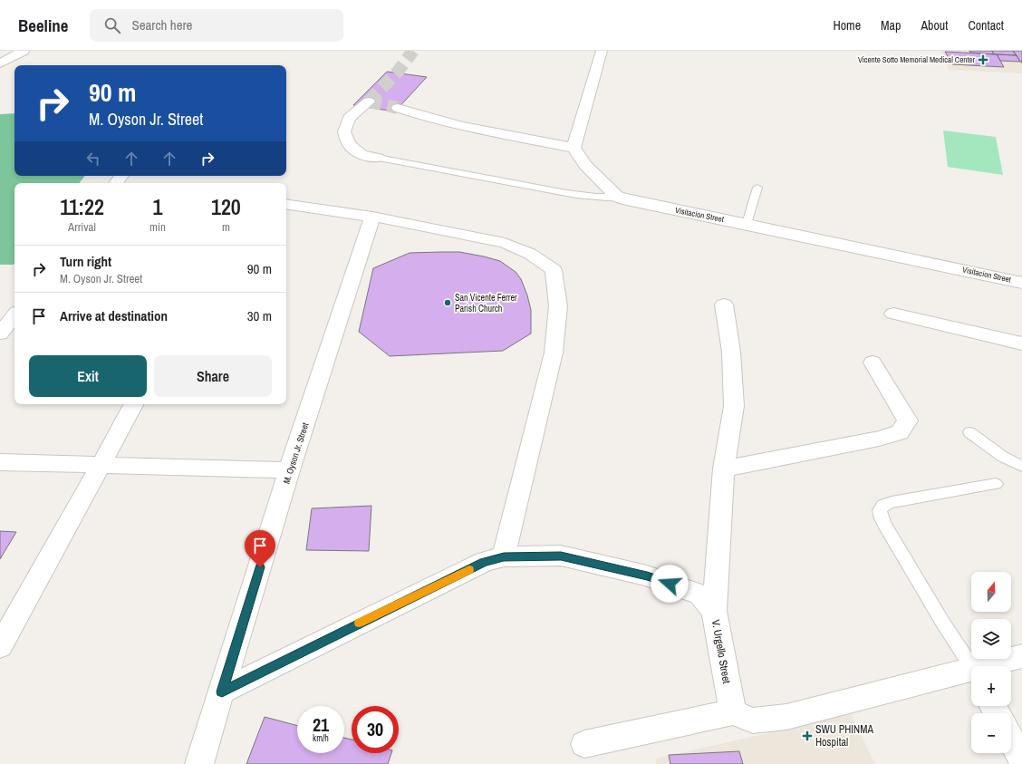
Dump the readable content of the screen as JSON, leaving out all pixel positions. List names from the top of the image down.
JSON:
{
  "streets": {
    "street": ["Visitacion Street", "M. Oyson Jr. Street", "V. Urgello Street"]
  },
  "crossings": [
    ["M. Oyson Jr. Street", "V. Urgello Street"]
  ],
  "places": {
    "health": ["Vicente Sotto Memorial Medical Center", "SWU PHINMA Hospital"],
    "other": ["San Vicente Ferrer Parish Church"]
  },
  "north": "top",
  "page": {
    "header": "Beeline",
    "search": "Search here",
    "nav": [
      "Home",
      "Map",
      "About",
      "Contact"
    ],
    "turn": ["90 m", "M. Oyson Jr. Street"],
    "eta": [
      "11:22",
      "Arrival",
      "1",
      "min",
      "120",
      "m"
    ],
    "list": [
      {
        "name": "Turn right",
        "note": "M. Oyson Jr. Street",
        "value": "90 m"
      },
      {
        "name": "Arrive at destination",
        "value": "30 m"
      }
    ],
    "buttons": ["Exit", "Share"],
    "map_buttons": ["+", "−"],
    "speed": "21 km/h",
    "limit": "30"
  }
}
